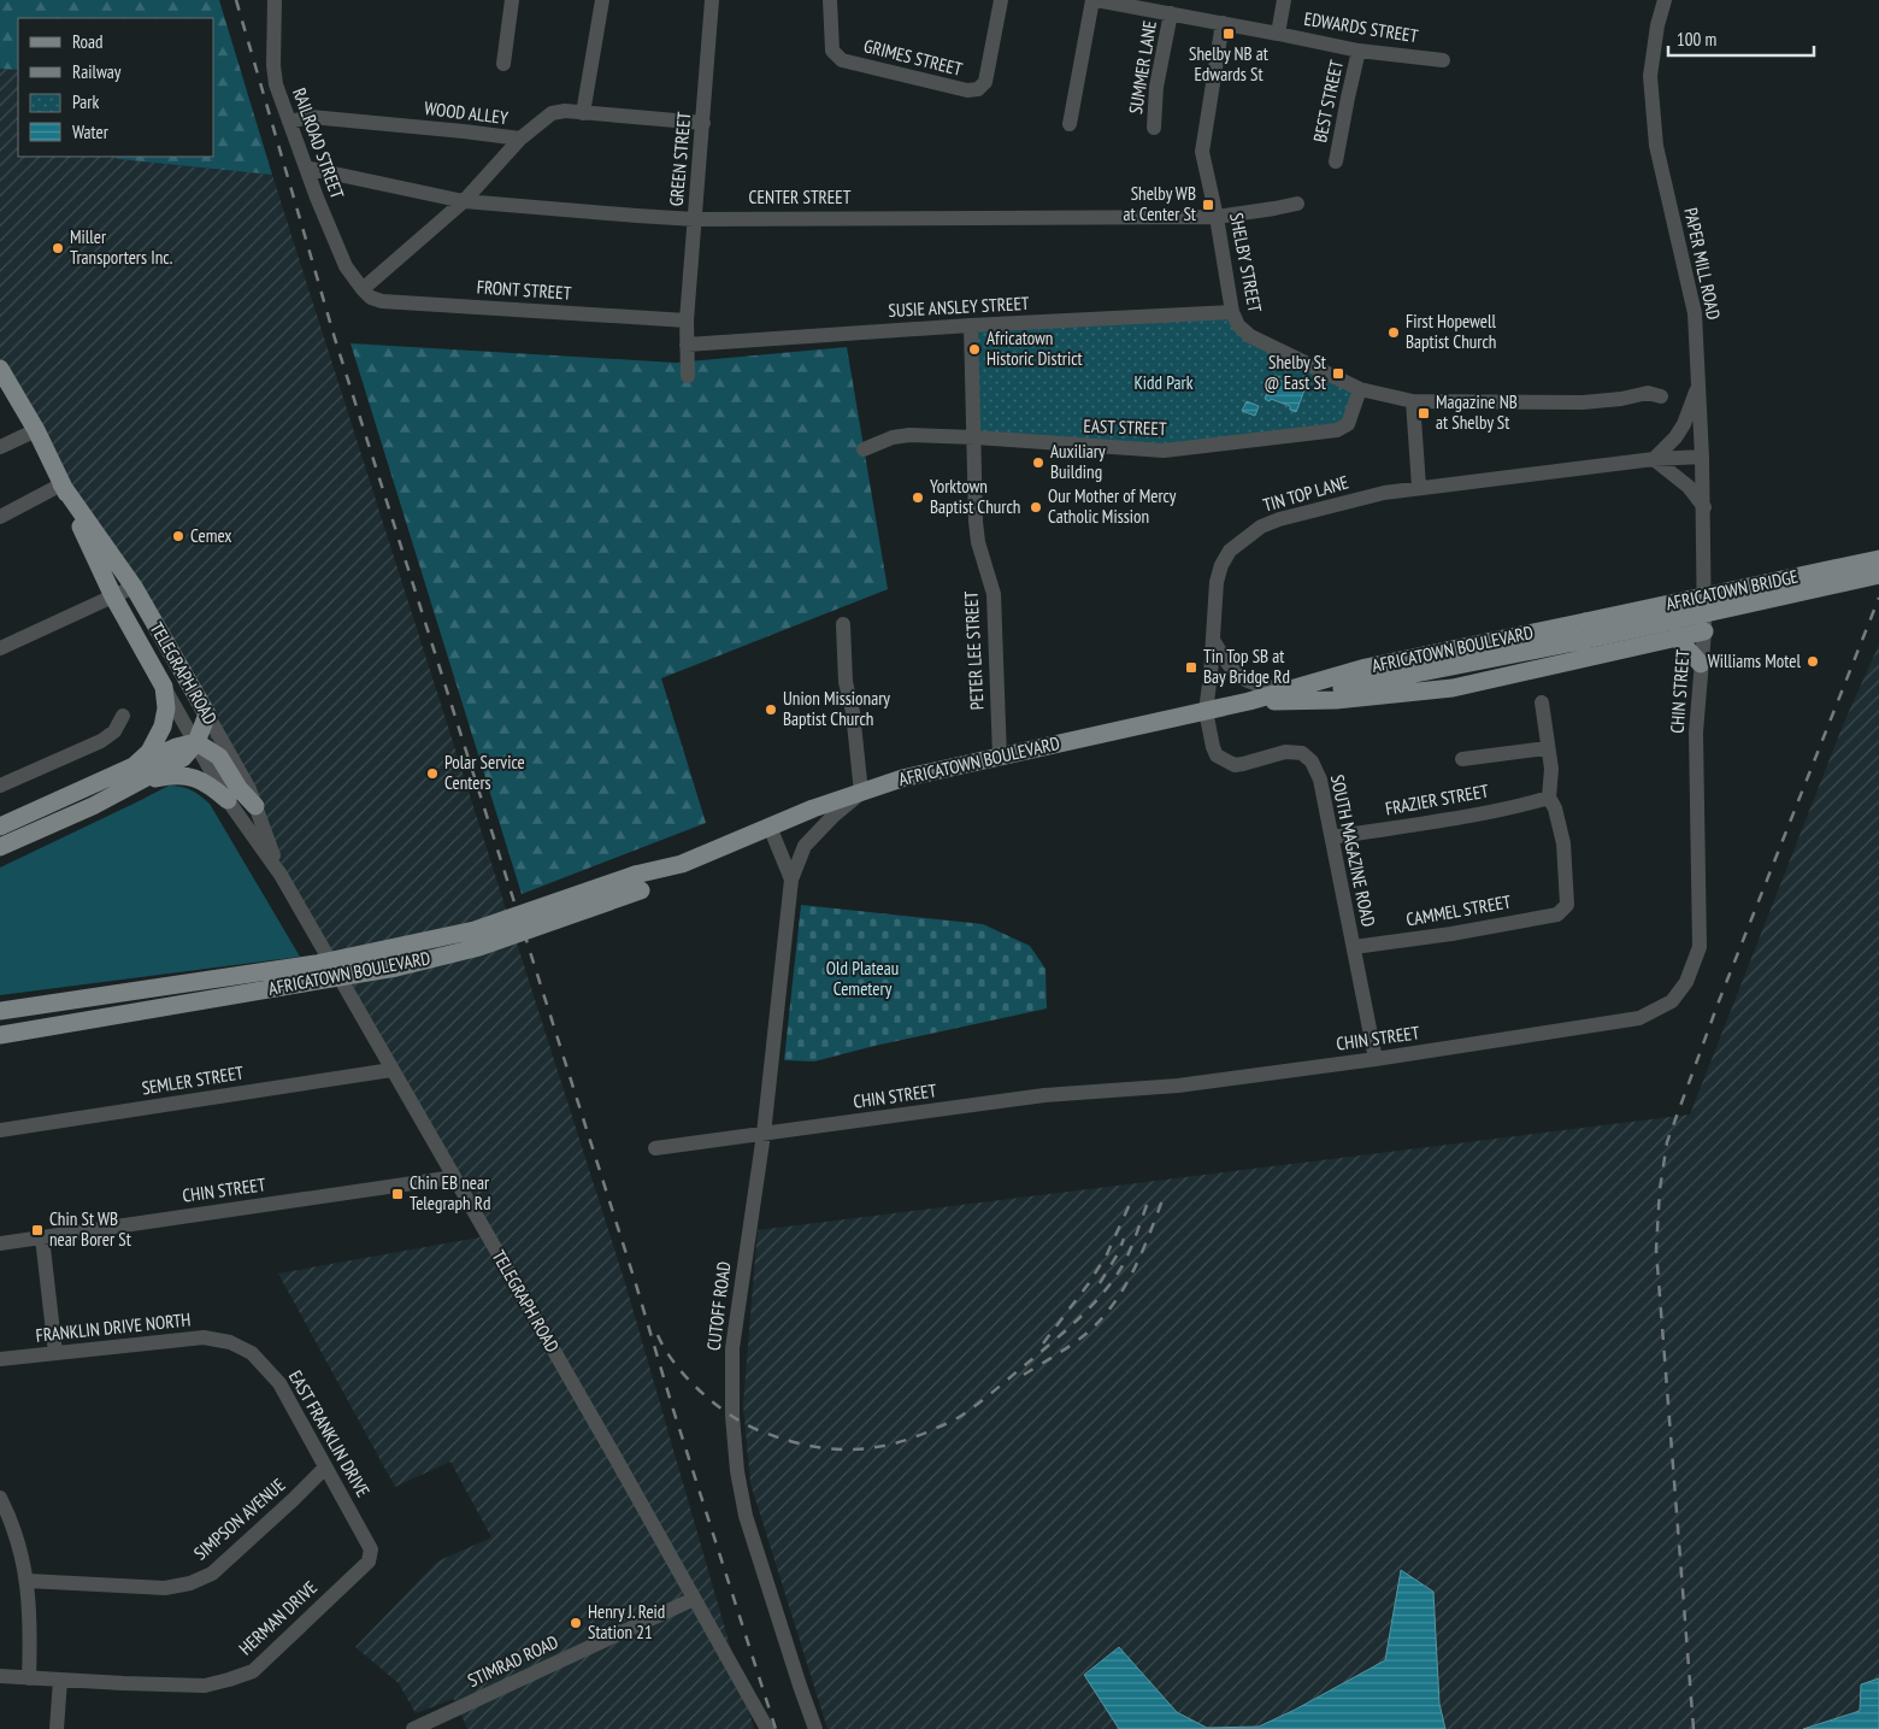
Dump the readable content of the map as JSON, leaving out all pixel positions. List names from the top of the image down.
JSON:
{
  "streets": {
    "main road": ["AFRICATOWN BRIDGE", "AFRICATOWN BOULEVARD", "TELEGRAPH ROAD"],
    "street": [
      "EDWARDS STREET",
      "GRIMES STREET",
      "SUMMER LANE",
      "BEST STREET",
      "WOOD ALLEY",
      "RAILROAD STREET",
      "GREEN STREET",
      "CENTER STREET",
      "SHELBY STREET",
      "PAPER MILL ROAD",
      "FRONT STREET",
      "SUSIE ANSLEY STREET",
      "EAST STREET",
      "TIN TOP LANE",
      "PETER LEE STREET",
      "CHIN STREET",
      "FRAZIER STREET",
      "SOUTH MAGAZINE ROAD",
      "CAMMEL STREET",
      "SEMLER STREET",
      "CUTOFF ROAD",
      "FRANKLIN DRIVE NORTH",
      "EAST FRANKLIN DRIVE",
      "SIMPSON AVENUE",
      "HERMAN DRIVE",
      "STIMRAD ROAD"
    ]
  },
  "crossings": [
    ["EDWARDS STREET", "SUMMER LANE"],
    ["EDWARDS STREET", "BEST STREET"],
    ["EDWARDS STREET", "SHELBY STREET"],
    ["WOOD ALLEY", "RAILROAD STREET"],
    ["WOOD ALLEY", "GREEN STREET"],
    ["RAILROAD STREET", "CENTER STREET"],
    ["RAILROAD STREET", "FRONT STREET"],
    ["GREEN STREET", "CENTER STREET"],
    ["GREEN STREET", "FRONT STREET"],
    ["GREEN STREET", "SUSIE ANSLEY STREET"],
    ["CENTER STREET", "SHELBY STREET"],
    ["SHELBY STREET", "SUSIE ANSLEY STREET"],
    ["SHELBY STREET", "EAST STREET"],
    ["PAPER MILL ROAD", "TIN TOP LANE"],
    ["PAPER MILL ROAD", "CHIN STREET"],
    ["SUSIE ANSLEY STREET", "PETER LEE STREET"],
    ["EAST STREET", "PETER LEE STREET"],
    ["TIN TOP LANE", "AFRICATOWN BOULEVARD"],
    ["TIN TOP LANE", "SOUTH MAGAZINE ROAD"],
    ["AFRICATOWN BRIDGE", "AFRICATOWN BOULEVARD"],
    ["AFRICATOWN BOULEVARD", "PETER LEE STREET"],
    ["AFRICATOWN BOULEVARD", "SOUTH MAGAZINE ROAD"],
    ["AFRICATOWN BOULEVARD", "CUTOFF ROAD"],
    ["TELEGRAPH ROAD", "CHIN STREET"],
    ["TELEGRAPH ROAD", "SEMLER STREET"],
    ["TELEGRAPH ROAD", "STIMRAD ROAD"],
    ["CHIN STREET", "SOUTH MAGAZINE ROAD"],
    ["CHIN STREET", "CUTOFF ROAD"],
    ["FRAZIER STREET", "SOUTH MAGAZINE ROAD"],
    ["FRAZIER STREET", "CAMMEL STREET"],
    ["SOUTH MAGAZINE ROAD", "CAMMEL STREET"],
    ["FRANKLIN DRIVE NORTH", "EAST FRANKLIN DRIVE"],
    ["EAST FRANKLIN DRIVE", "SIMPSON AVENUE"],
    ["EAST FRANKLIN DRIVE", "HERMAN DRIVE"]
  ],
  "parks": ["Kidd Park", "Old Plateau Cemetery"],
  "places": {
    "transit": [
      "Shelby NB at Edwards St",
      "Shelby WB at Center St",
      "Shelby St @ East St",
      "Magazine NB at Shelby St",
      "Tin Top SB at Bay Bridge Rd",
      "Chin EB near Telegraph Rd",
      "Chin St WB near Borer St"
    ],
    "other": [
      "Miller Transporters Inc.",
      "First Hopewell Baptist Church",
      "Africatown Historic District",
      "Auxiliary Building",
      "Yorktown Baptist Church",
      "Our Mother of Mercy Catholic Mission",
      "Cemex",
      "Williams Motel",
      "Union Missionary Baptist Church",
      "Polar Service Centers",
      "Henry J. Reid Station 21"
    ]
  },
  "legend": [
    "Road",
    "Railway",
    "Park",
    "Water"
  ],
  "scale_bar": "100 m"
}
